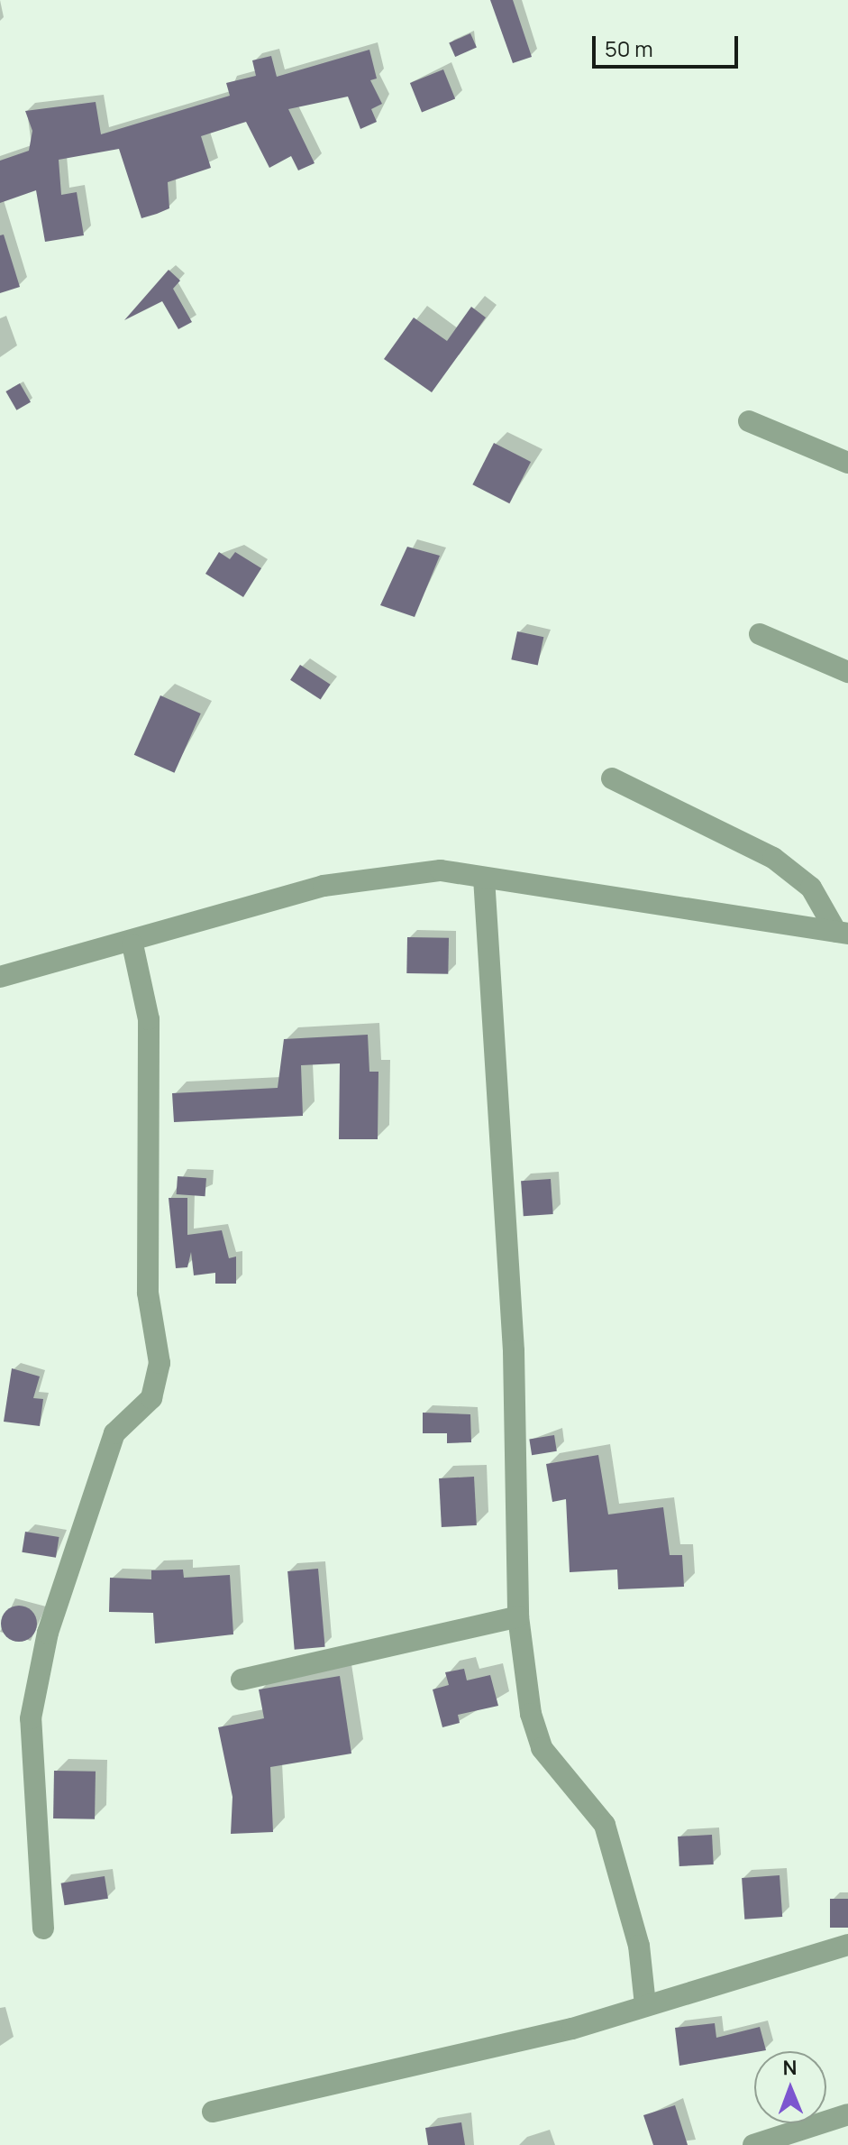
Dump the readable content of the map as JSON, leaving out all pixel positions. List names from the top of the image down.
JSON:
{
  "scale_bar": "50 m",
  "north": "top"
}
